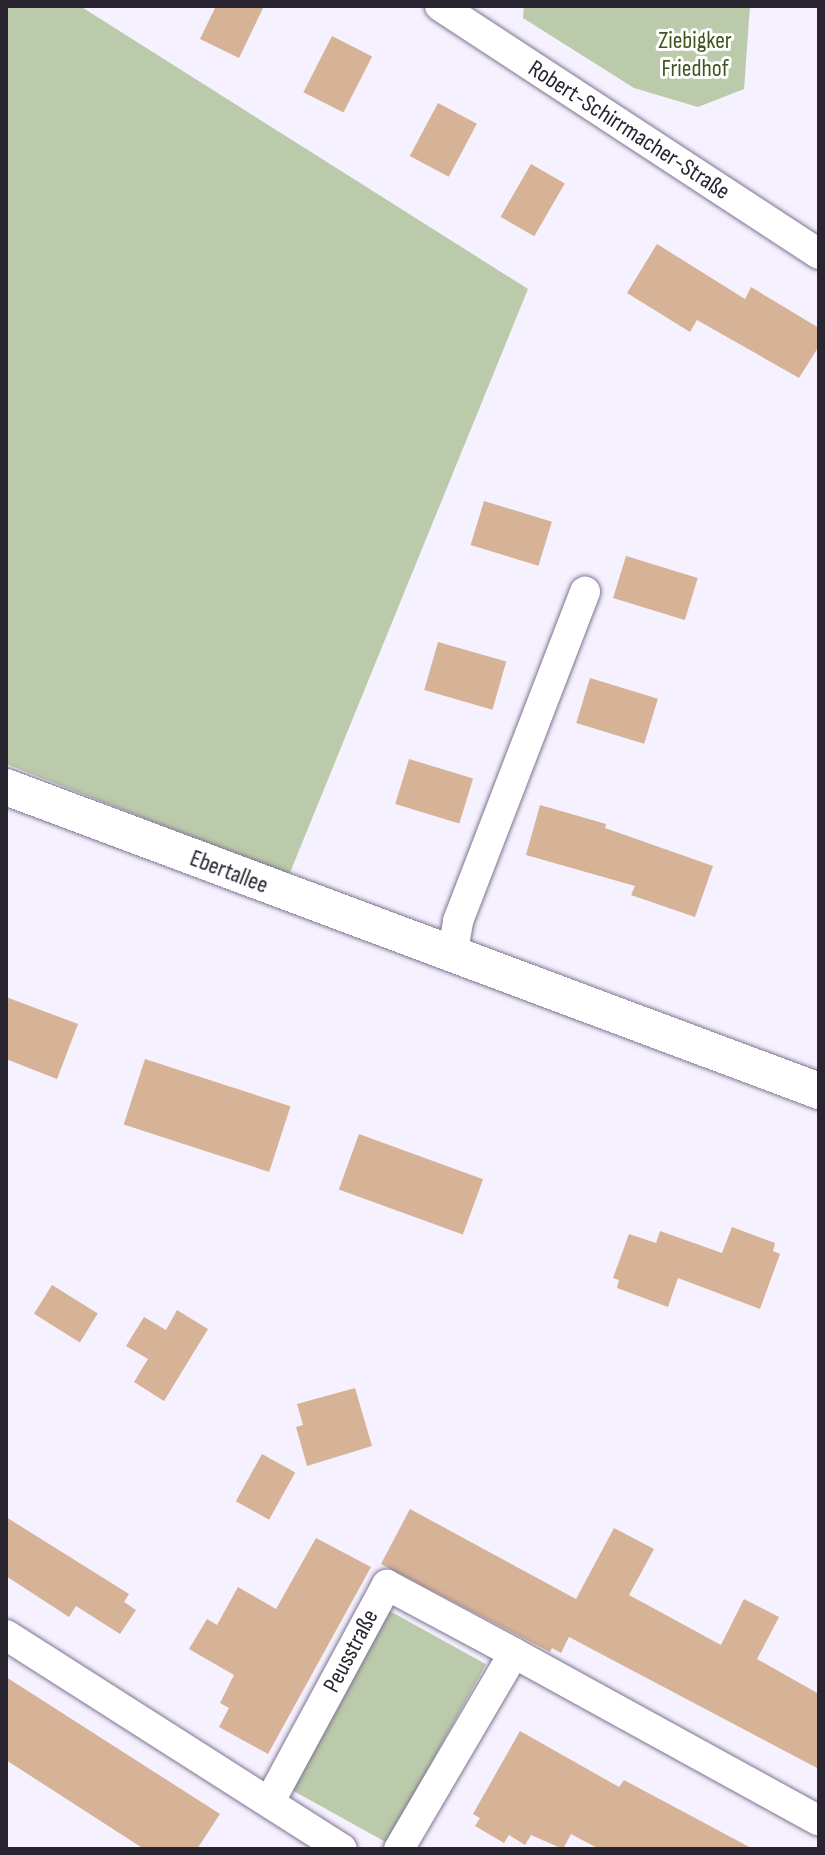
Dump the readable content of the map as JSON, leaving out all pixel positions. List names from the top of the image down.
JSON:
{
  "streets": {
    "street": ["Robert-Schirrmacher-Straße", "Ebertallee", "Peusstraße"]
  },
  "parks": ["Ziebigker Friedhof"]
}
